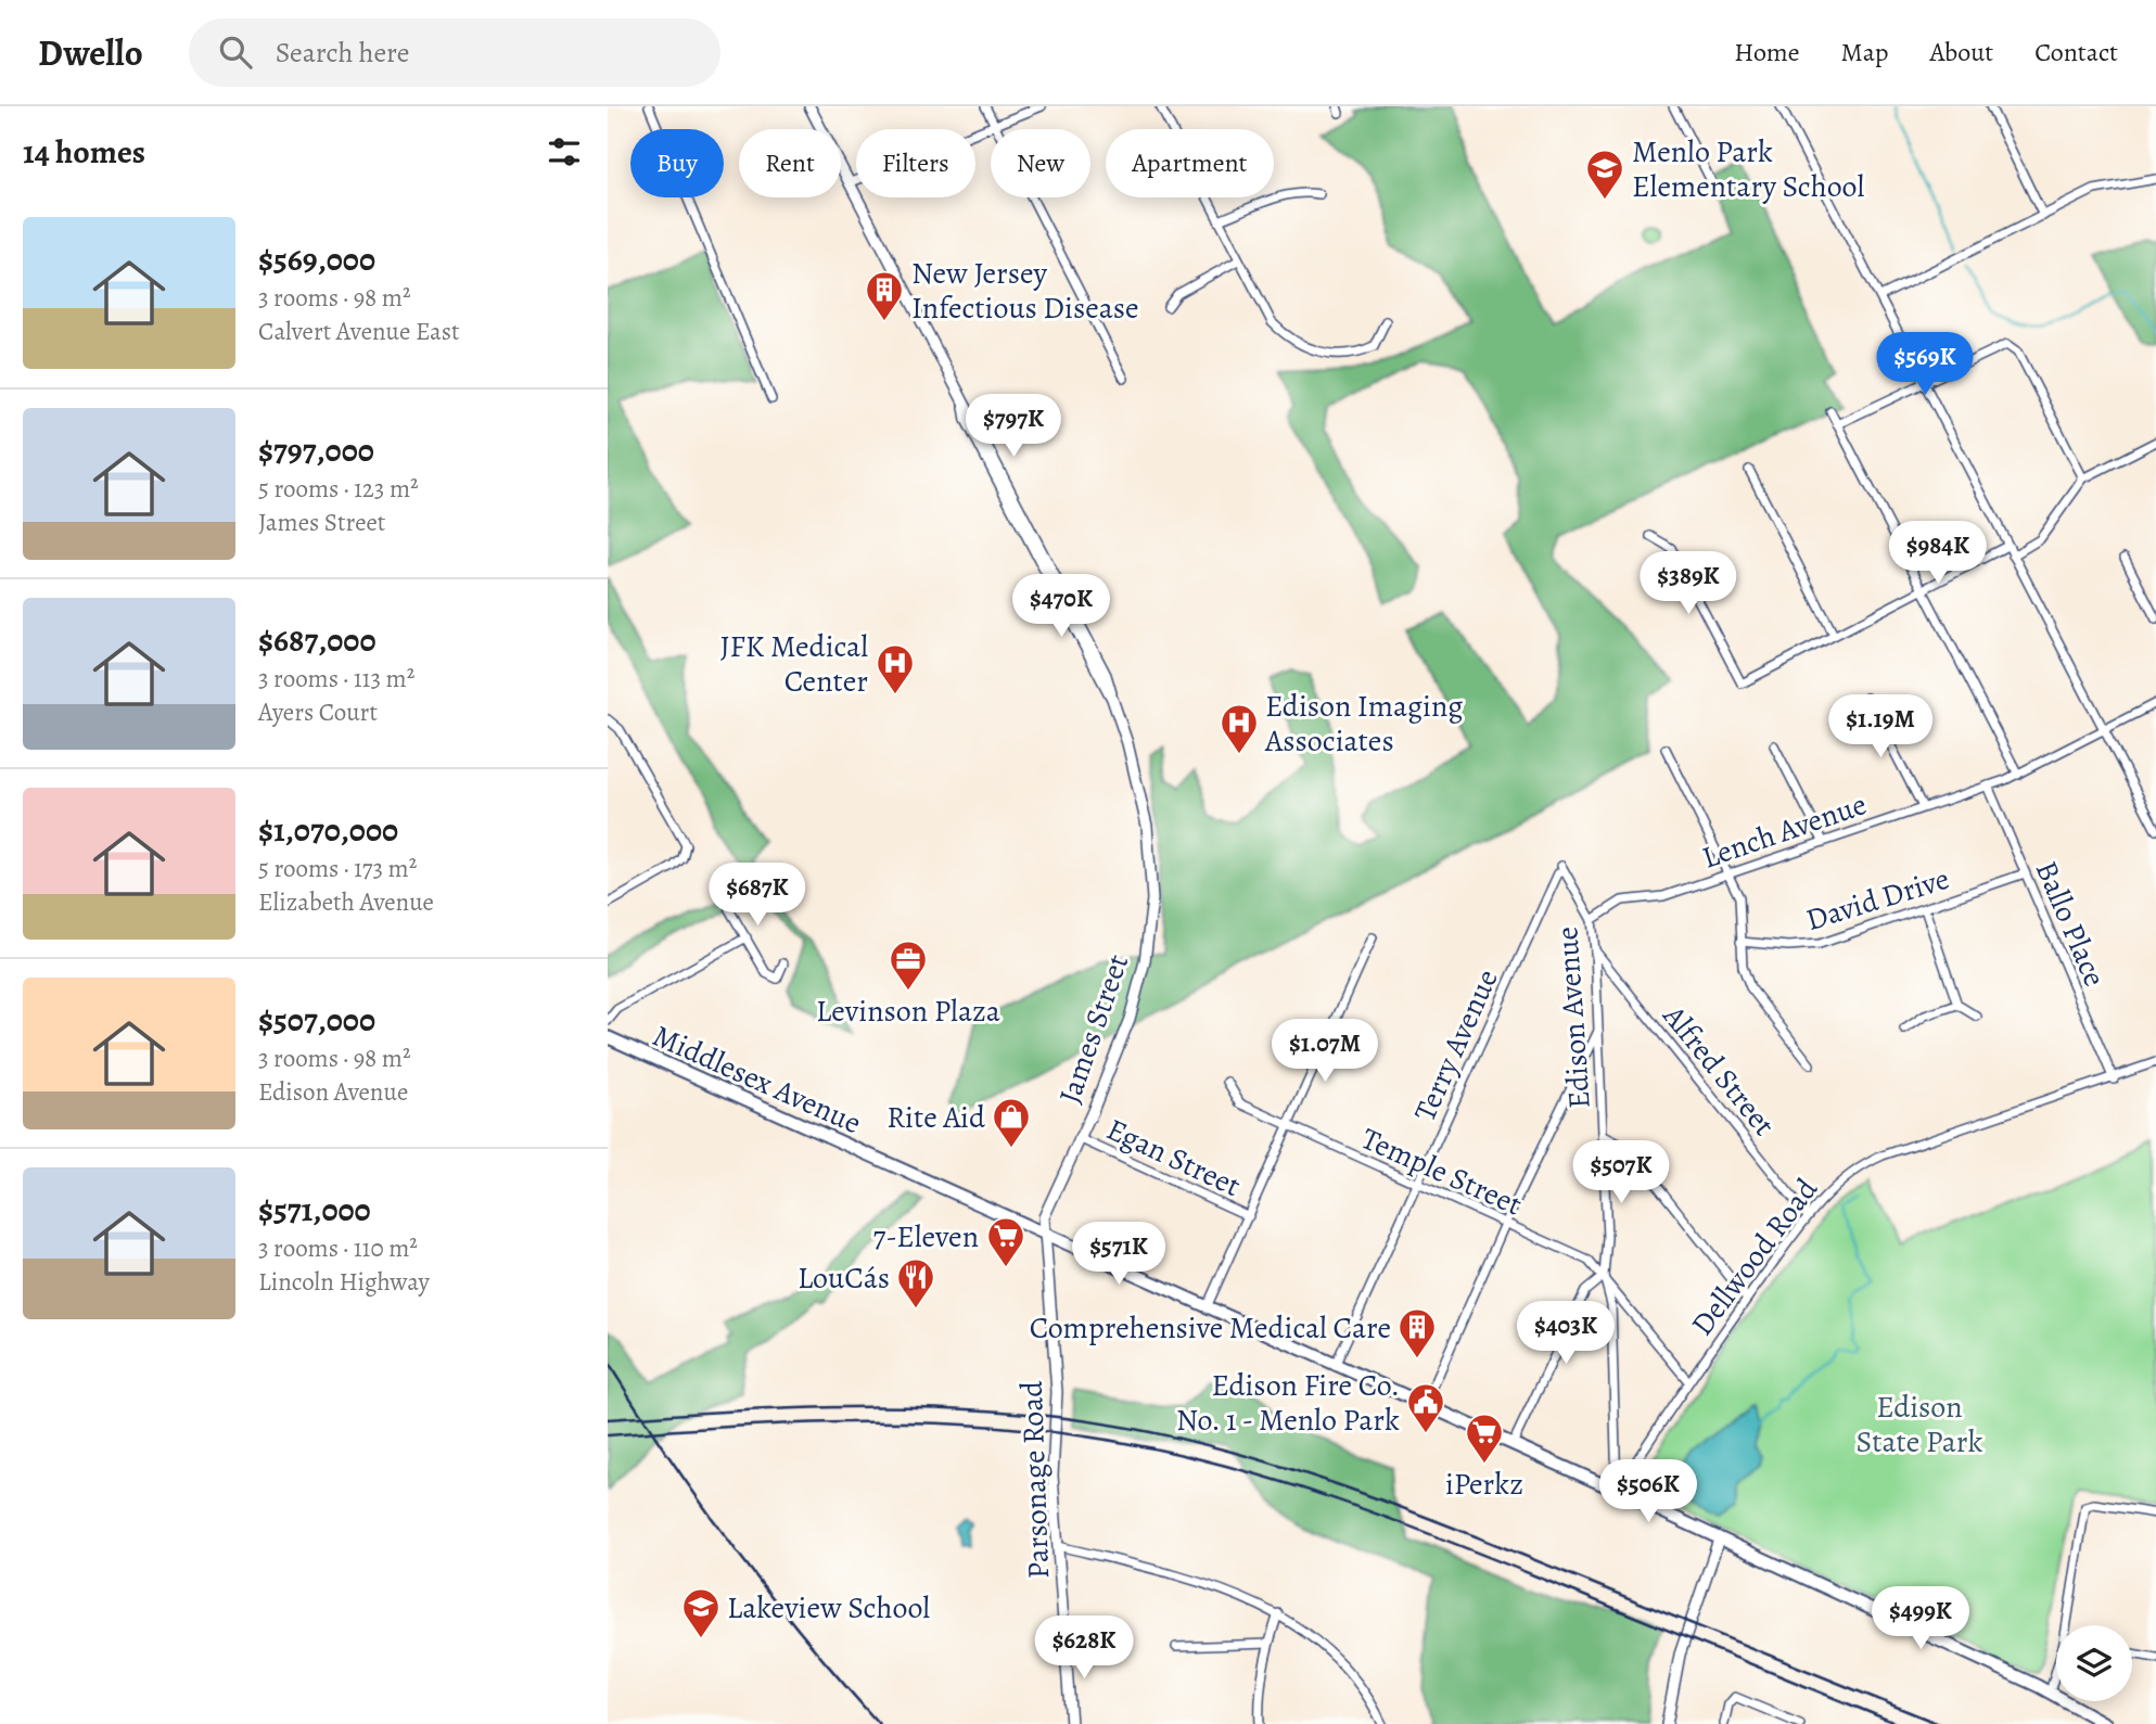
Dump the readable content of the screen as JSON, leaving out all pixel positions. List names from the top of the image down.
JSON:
{
  "streets": {
    "main road": ["Middlesex Avenue"],
    "street": [
      "Lench Avenue",
      "David Drive",
      "Ballo Place",
      "Edison Avenue",
      "James Street",
      "Terry Avenue",
      "Alfred Street",
      "Egan Street",
      "Temple Street",
      "Dellwood Road",
      "Parsonage Road"
    ]
  },
  "crossings": [
    ["Lench Avenue", "Ballo Place"],
    ["Lench Avenue", "Edison Avenue"],
    ["David Drive", "Ballo Place"],
    ["Ballo Place", "Dellwood Road"],
    ["Edison Avenue", "Terry Avenue"],
    ["Edison Avenue", "Alfred Street"],
    ["Edison Avenue", "Middlesex Avenue"],
    ["Edison Avenue", "Temple Street"],
    ["Edison Avenue", "Dellwood Road"],
    ["James Street", "Middlesex Avenue"],
    ["James Street", "Egan Street"],
    ["James Street", "Parsonage Road"],
    ["Terry Avenue", "Middlesex Avenue"],
    ["Terry Avenue", "Temple Street"],
    ["Alfred Street", "Dellwood Road"],
    ["Middlesex Avenue", "Dellwood Road"],
    ["Middlesex Avenue", "Parsonage Road"],
    ["Temple Street", "Dellwood Road"]
  ],
  "parks": ["Edison State Park"],
  "places": {
    "school or university": ["Menlo Park Elementary School", "Lakeview School"],
    "building": ["New Jersey Infectious Disease", "Comprehensive Medical Care"],
    "hospital": ["JFK Medical Center", "Edison Imaging Associates"],
    "office": ["Levinson Plaza"],
    "shop": ["Rite Aid"],
    "supermarket": ["7-Eleven", "iPerkz"],
    "restaurant": ["LouCás"],
    "public building": ["Edison Fire Co. No. 1 - Menlo Park"]
  },
  "page": {
    "header": "Dwello",
    "search": "Search here",
    "nav": [
      "Home",
      "Map",
      "About",
      "Contact"
    ],
    "heading": "14 homes",
    "chip": [
      "Buy",
      "Rent",
      "Filters",
      "New",
      "Apartment"
    ],
    "list": [
      {
        "name": "$569,000",
        "note": "3 rooms · 98 m² · Calvert Avenue East"
      },
      {
        "name": "$797,000",
        "note": "5 rooms · 123 m² · James Street"
      },
      {
        "name": "$687,000",
        "note": "3 rooms · 113 m² · Ayers Court"
      },
      {
        "name": "$1,070,000",
        "note": "5 rooms · 173 m² · Elizabeth Avenue"
      },
      {
        "name": "$507,000",
        "note": "3 rooms · 98 m² · Edison Avenue"
      },
      {
        "name": "$571,000",
        "note": "3 rooms · 110 m² · Lincoln Highway"
      }
    ],
    "price": [
      "$569K",
      "$797K",
      "$984K",
      "$389K",
      "$470K",
      "$1.19M",
      "$687K",
      "$1.07M",
      "$507K",
      "$571K",
      "$403K",
      "$506K",
      "$499K",
      "$628K"
    ]
  }
}
